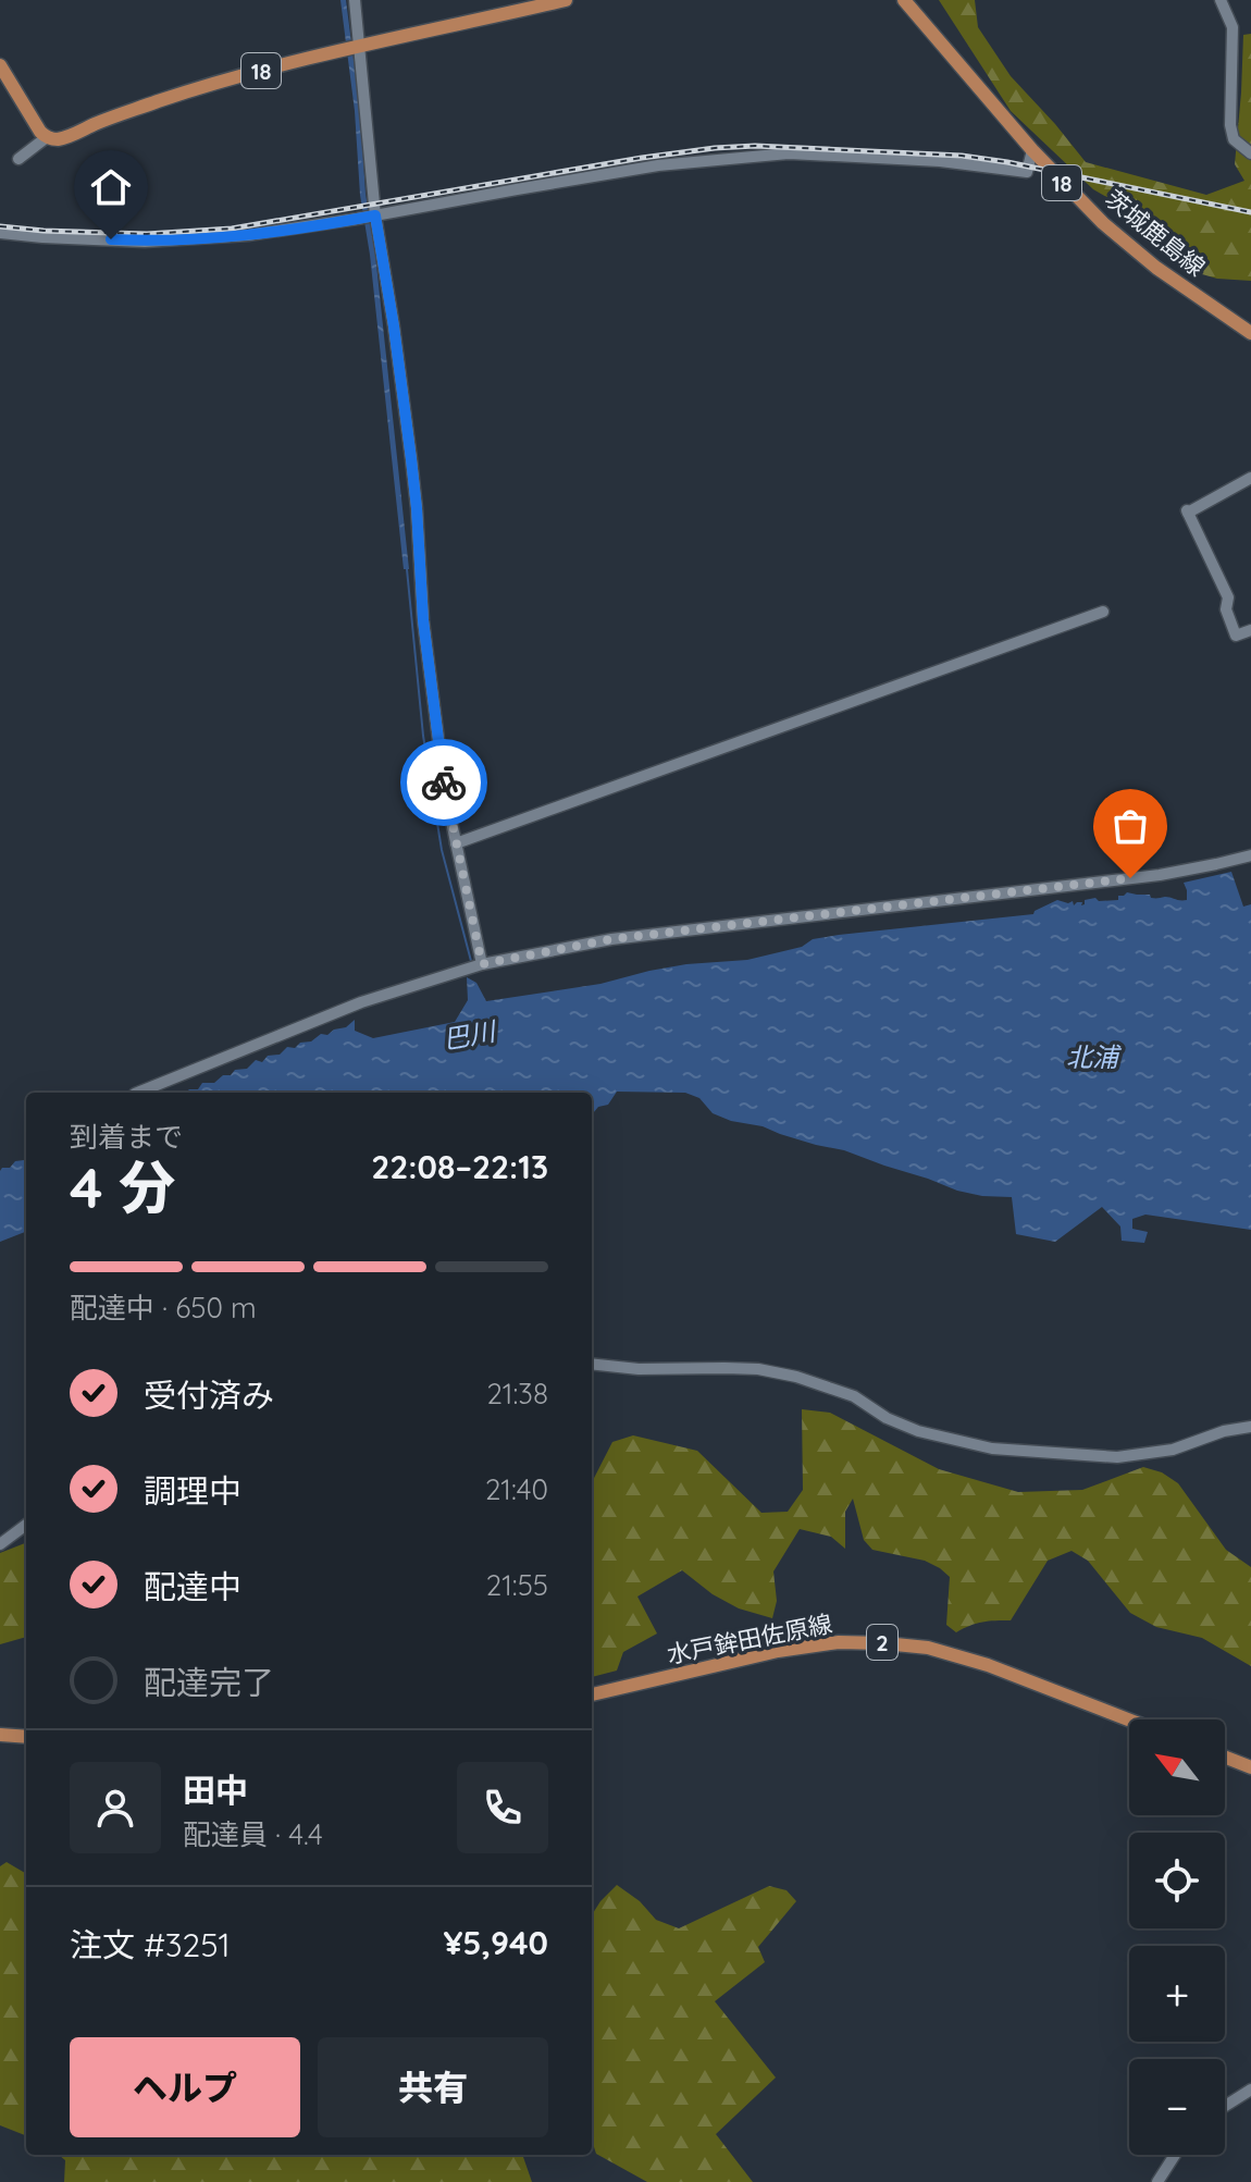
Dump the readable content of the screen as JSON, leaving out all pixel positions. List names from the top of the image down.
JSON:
{
  "streets": {
    "main road": [
      "18",
      "茨城鹿島線",
      "水戸鉾田佐原線",
      "2"
    ]
  },
  "water": ["巴川", "北浦"],
  "north": "top left",
  "page": {
    "heading": ["4 分", "到着まで", "22:08–22:13"],
    "panel": [
      "田中",
      "配達員 · 4.4",
      "注文 #3251",
      "¥5,940"
    ],
    "bar": "配達中 · 650 m",
    "list": [
      ["受付済み", "21:38"],
      ["調理中", "21:40"],
      ["配達中", "21:55"],
      "配達完了"
    ],
    "map_buttons": ["+", "−"],
    "buttons": ["ヘルプ", "共有"]
  }
}
